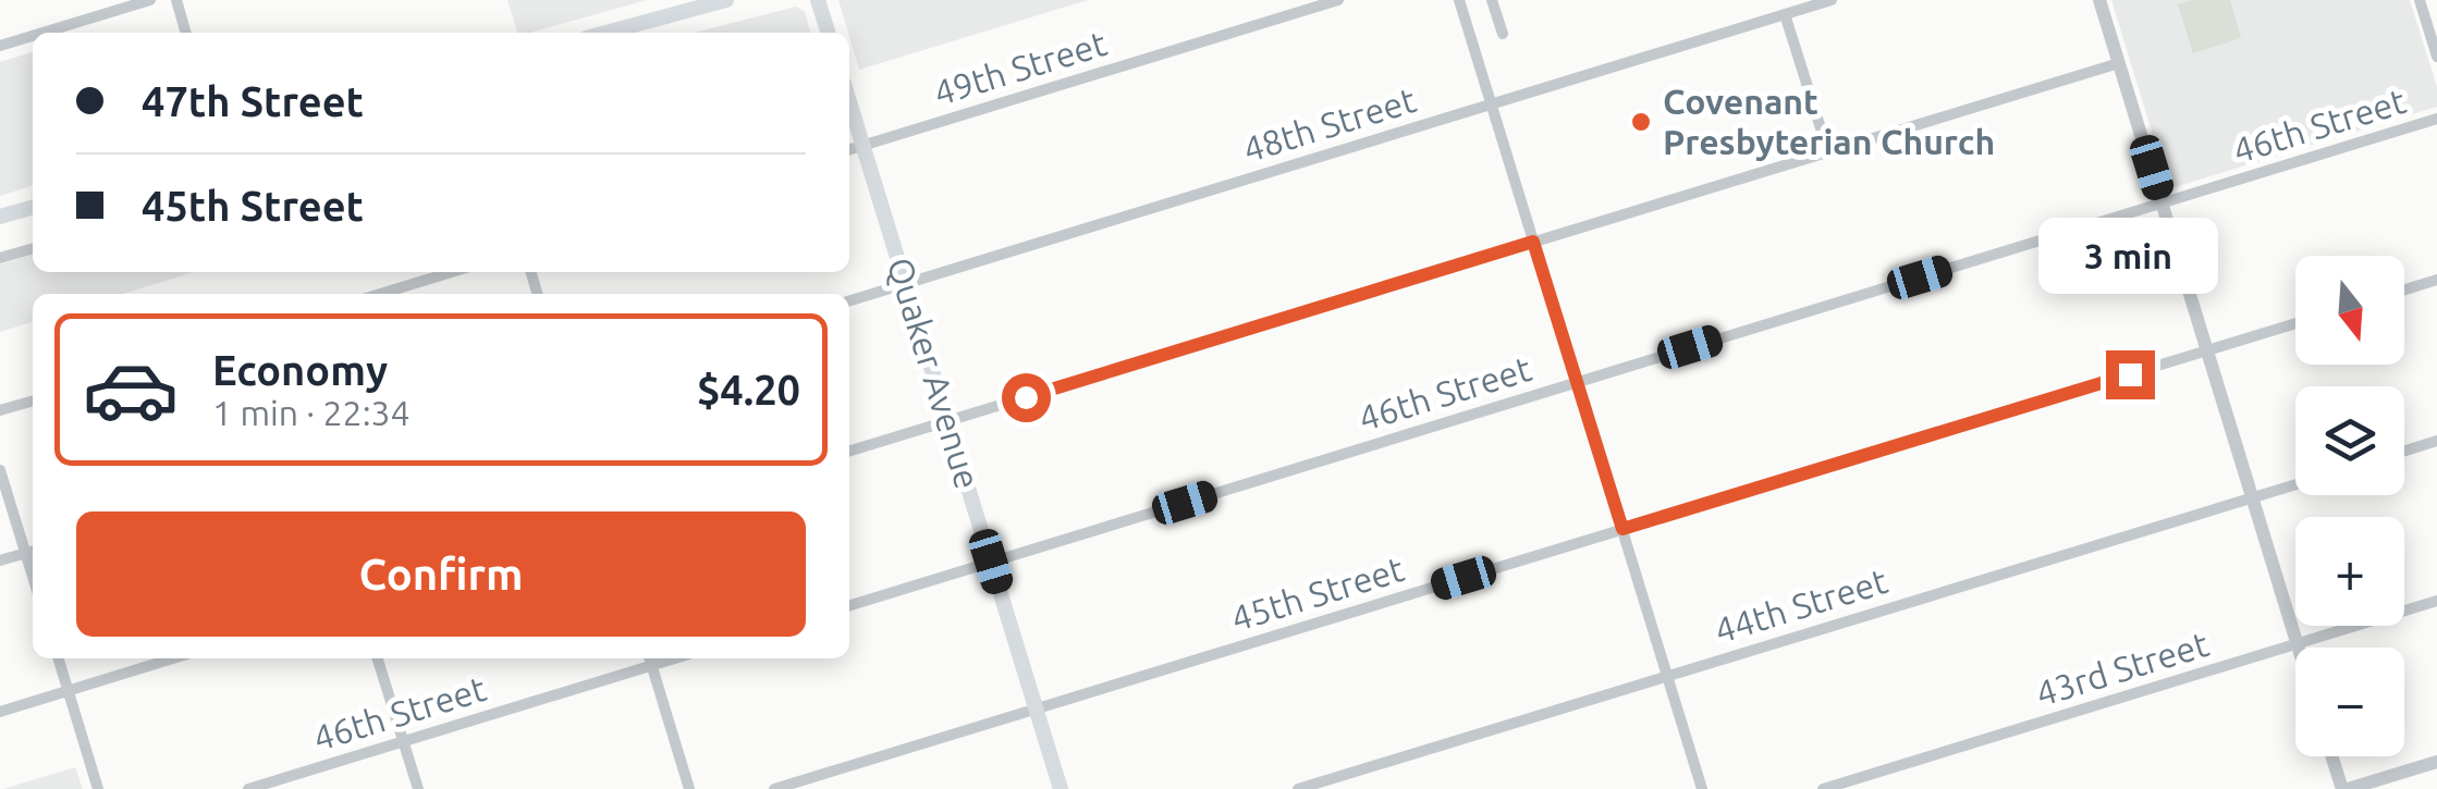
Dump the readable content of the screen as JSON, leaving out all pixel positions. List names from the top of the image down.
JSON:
{
  "streets": {
    "main road": ["Quaker Avenue"],
    "street": [
      "49th Street",
      "48th Street",
      "46th Street",
      "45th Street",
      "44th Street",
      "43rd Street"
    ]
  },
  "crossings": [
    ["49th Street", "Quaker Avenue"],
    ["48th Street", "Quaker Avenue"],
    ["46th Street", "Quaker Avenue"],
    ["Quaker Avenue", "45th Street"]
  ],
  "places": ["Covenant Presbyterian Church"],
  "north": "bottom",
  "page": {
    "banner": ["47th Street", "45th Street"],
    "bubble": "3 min",
    "map_buttons": ["+", "−"],
    "list": [
      {
        "name": "Economy",
        "note": "1 min · 22:34",
        "value": "$4.20"
      }
    ],
    "buttons": "Confirm"
  }
}
